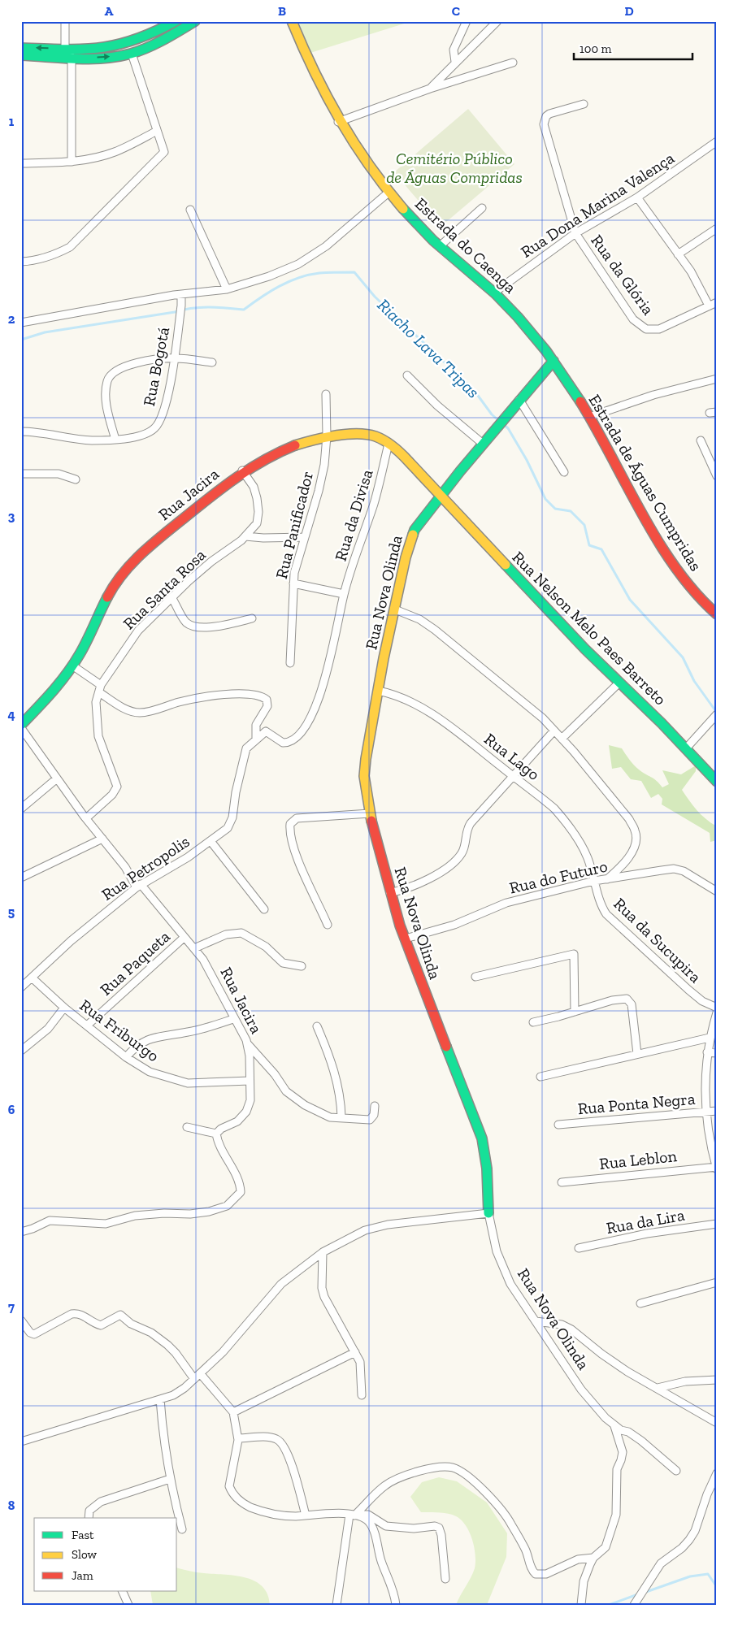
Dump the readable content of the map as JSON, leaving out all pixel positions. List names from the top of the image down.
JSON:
{
  "streets": {
    "street": [
      "Rua Dona Marina Valença",
      "Estrada do Caenga",
      "Rua da Glória",
      "Rua Bogotá",
      "Estrada de Águas Cumpridas",
      "Rua Jacira",
      "Rua da Divisa",
      "Rua Panificador",
      "Rua Santa Rosa",
      "Rua Nova Olinda",
      "Rua Nelson Melo Paes Barreto",
      "Rua Lago",
      "Rua Petropolis",
      "Rua do Futuro",
      "Rua da Sucupira",
      "Rua Paqueta",
      "Rua Friburgo",
      "Rua Ponta Negra",
      "Rua Leblon",
      "Rua da Lira"
    ]
  },
  "crossings": [
    ["Rua Dona Marina Valença", "Estrada do Caenga"],
    ["Rua Dona Marina Valença", "Rua da Glória"],
    ["Estrada do Caenga", "Estrada de Águas Cumpridas"],
    ["Estrada do Caenga", "Rua Nova Olinda"],
    ["Estrada de Águas Cumpridas", "Rua Nova Olinda"],
    ["Rua Jacira", "Rua da Divisa"],
    ["Rua Jacira", "Rua Panificador"],
    ["Rua Jacira", "Rua Santa Rosa"],
    ["Rua Jacira", "Rua Nova Olinda"],
    ["Rua Jacira", "Rua Nelson Melo Paes Barreto"],
    ["Rua Jacira", "Rua Petropolis"],
    ["Rua Jacira", "Rua Paqueta"],
    ["Rua Jacira", "Rua Friburgo"],
    ["Rua da Divisa", "Rua Petropolis"],
    ["Rua Nova Olinda", "Rua Nelson Melo Paes Barreto"],
    ["Rua Nova Olinda", "Rua Lago"],
    ["Rua Nova Olinda", "Rua do Futuro"],
    ["Rua Lago", "Rua do Futuro"],
    ["Rua Lago", "Rua da Sucupira"],
    ["Rua Petropolis", "Rua Friburgo"],
    ["Rua do Futuro", "Rua da Sucupira"],
    ["Rua Paqueta", "Rua Friburgo"]
  ],
  "water": ["Riacho Lava Tripas"],
  "parks": ["Cemitério Público de Águas Compridas"],
  "legend": ["Fast", "Slow", "Jam"],
  "scale_bar": "100 m",
  "grid": {
    "columns": [
      "A",
      "B",
      "C",
      "D"
    ],
    "rows": [
      "1",
      "2",
      "3",
      "4",
      "5",
      "6",
      "7",
      "8"
    ]
  }
}
